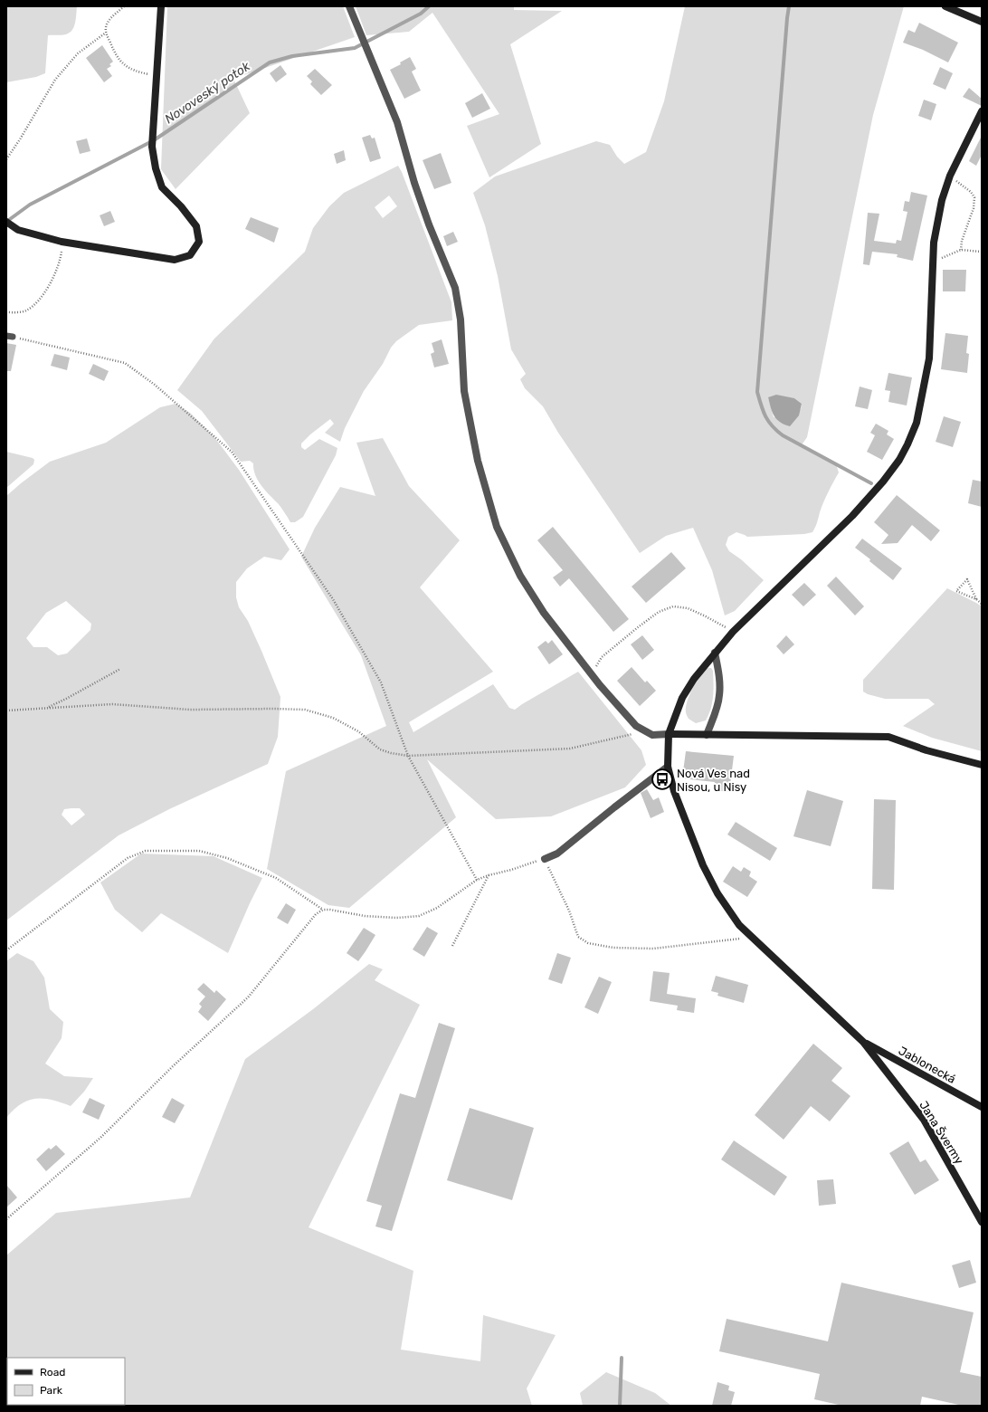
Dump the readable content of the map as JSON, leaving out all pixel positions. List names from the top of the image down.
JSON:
{
  "streets": {
    "street": ["Jablonecká", "Jana Švermy"]
  },
  "crossings": [
    ["Jablonecká", "Jana Švermy"]
  ],
  "water": ["Novoveský potok"],
  "places": {
    "bus stop": ["Nová Ves nad Nisou, u Nisy"]
  },
  "legend": ["Road", "Park"]
}
